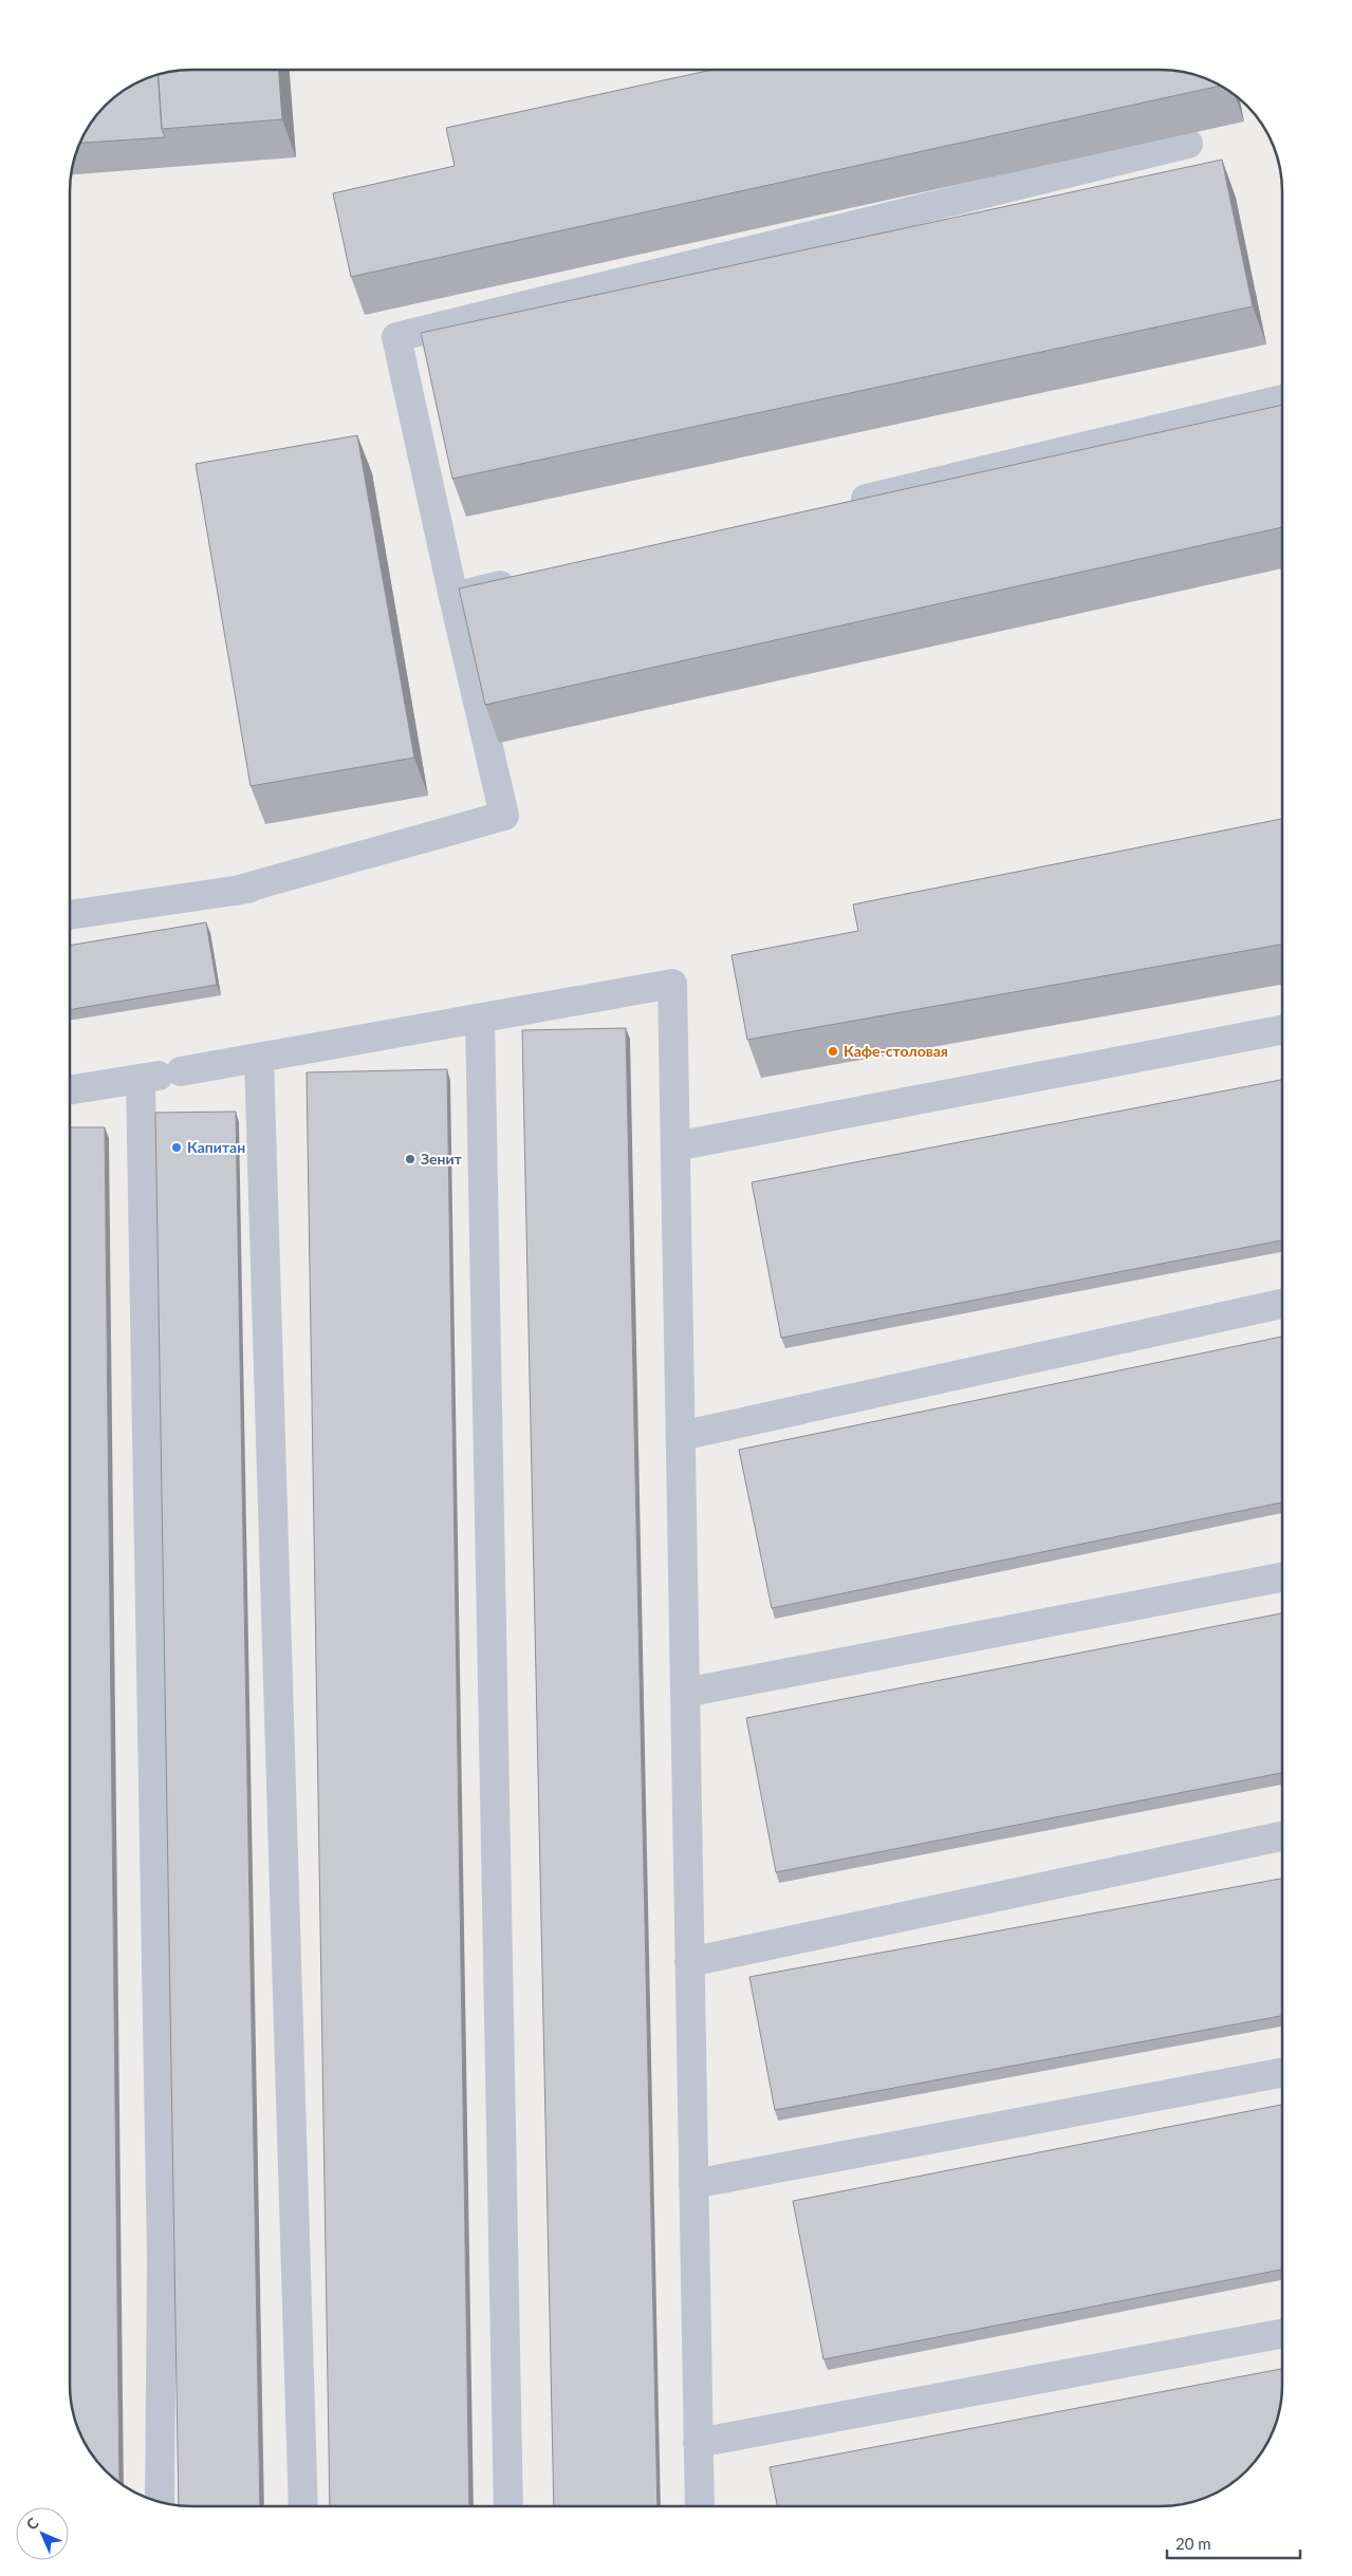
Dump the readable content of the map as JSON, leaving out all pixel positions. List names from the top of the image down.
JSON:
{
  "places": ["Кафе-столовая", "Капитан", "Зенит"],
  "scale_bar": "20 m",
  "north": "top left"
}
